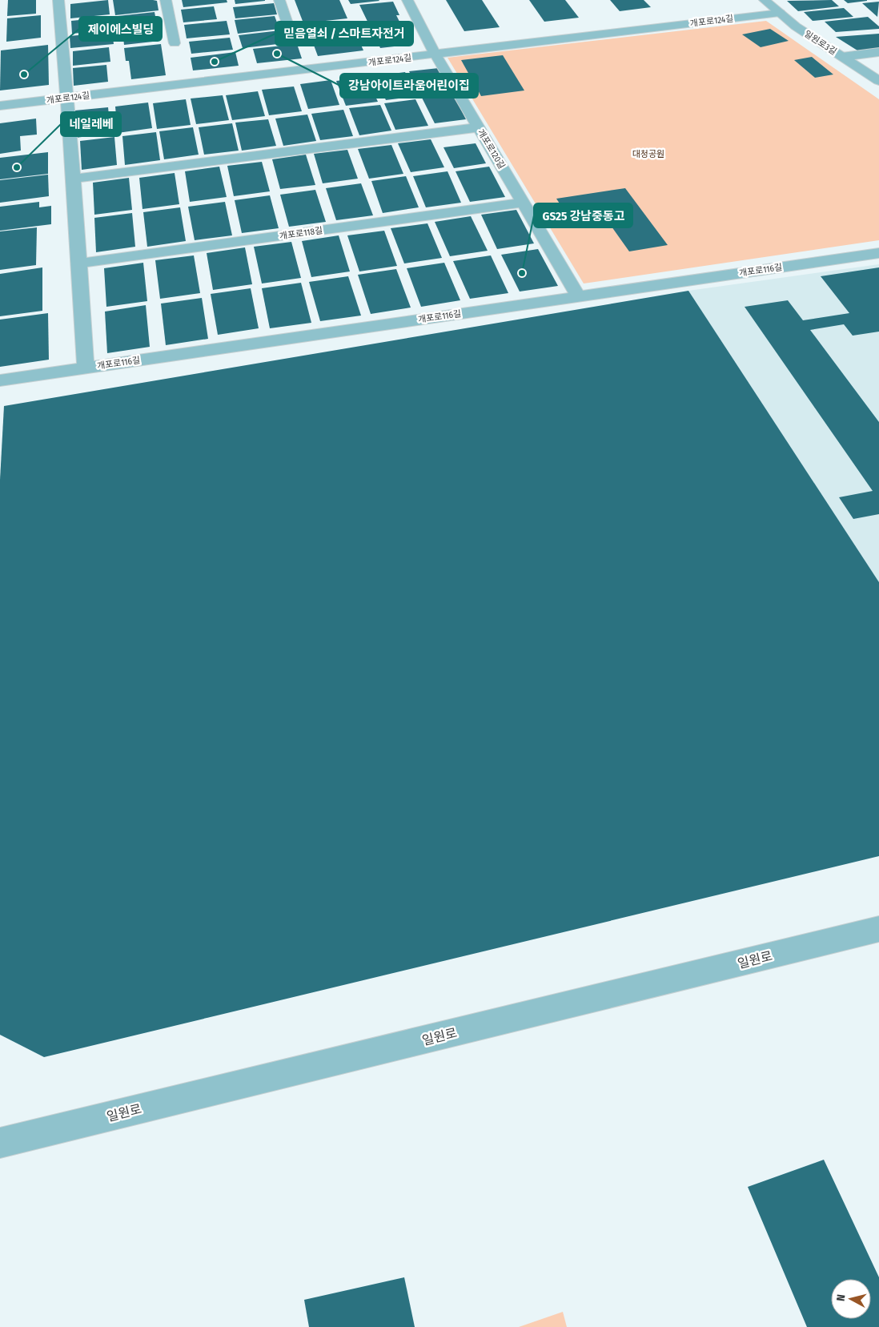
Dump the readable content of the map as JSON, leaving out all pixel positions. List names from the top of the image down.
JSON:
{
  "streets": {
    "street": [
      "개포로124길",
      "일원로3길",
      "개포로120길",
      "개포로118길",
      "개포로116길",
      "일원로"
    ]
  },
  "crossings": [
    ["개포로124길", "일원로3길"],
    ["개포로124길", "개포로120길"],
    ["개포로120길", "개포로118길"],
    ["개포로120길", "개포로116길"]
  ],
  "parks": ["대청공원"],
  "places": [
    "강남아이트라움어린이집",
    "믿음열쇠 / 스마트자전거",
    "제이에스빌딩",
    "네일레베",
    "GS25 강남중동고"
  ],
  "north": "left"
}
